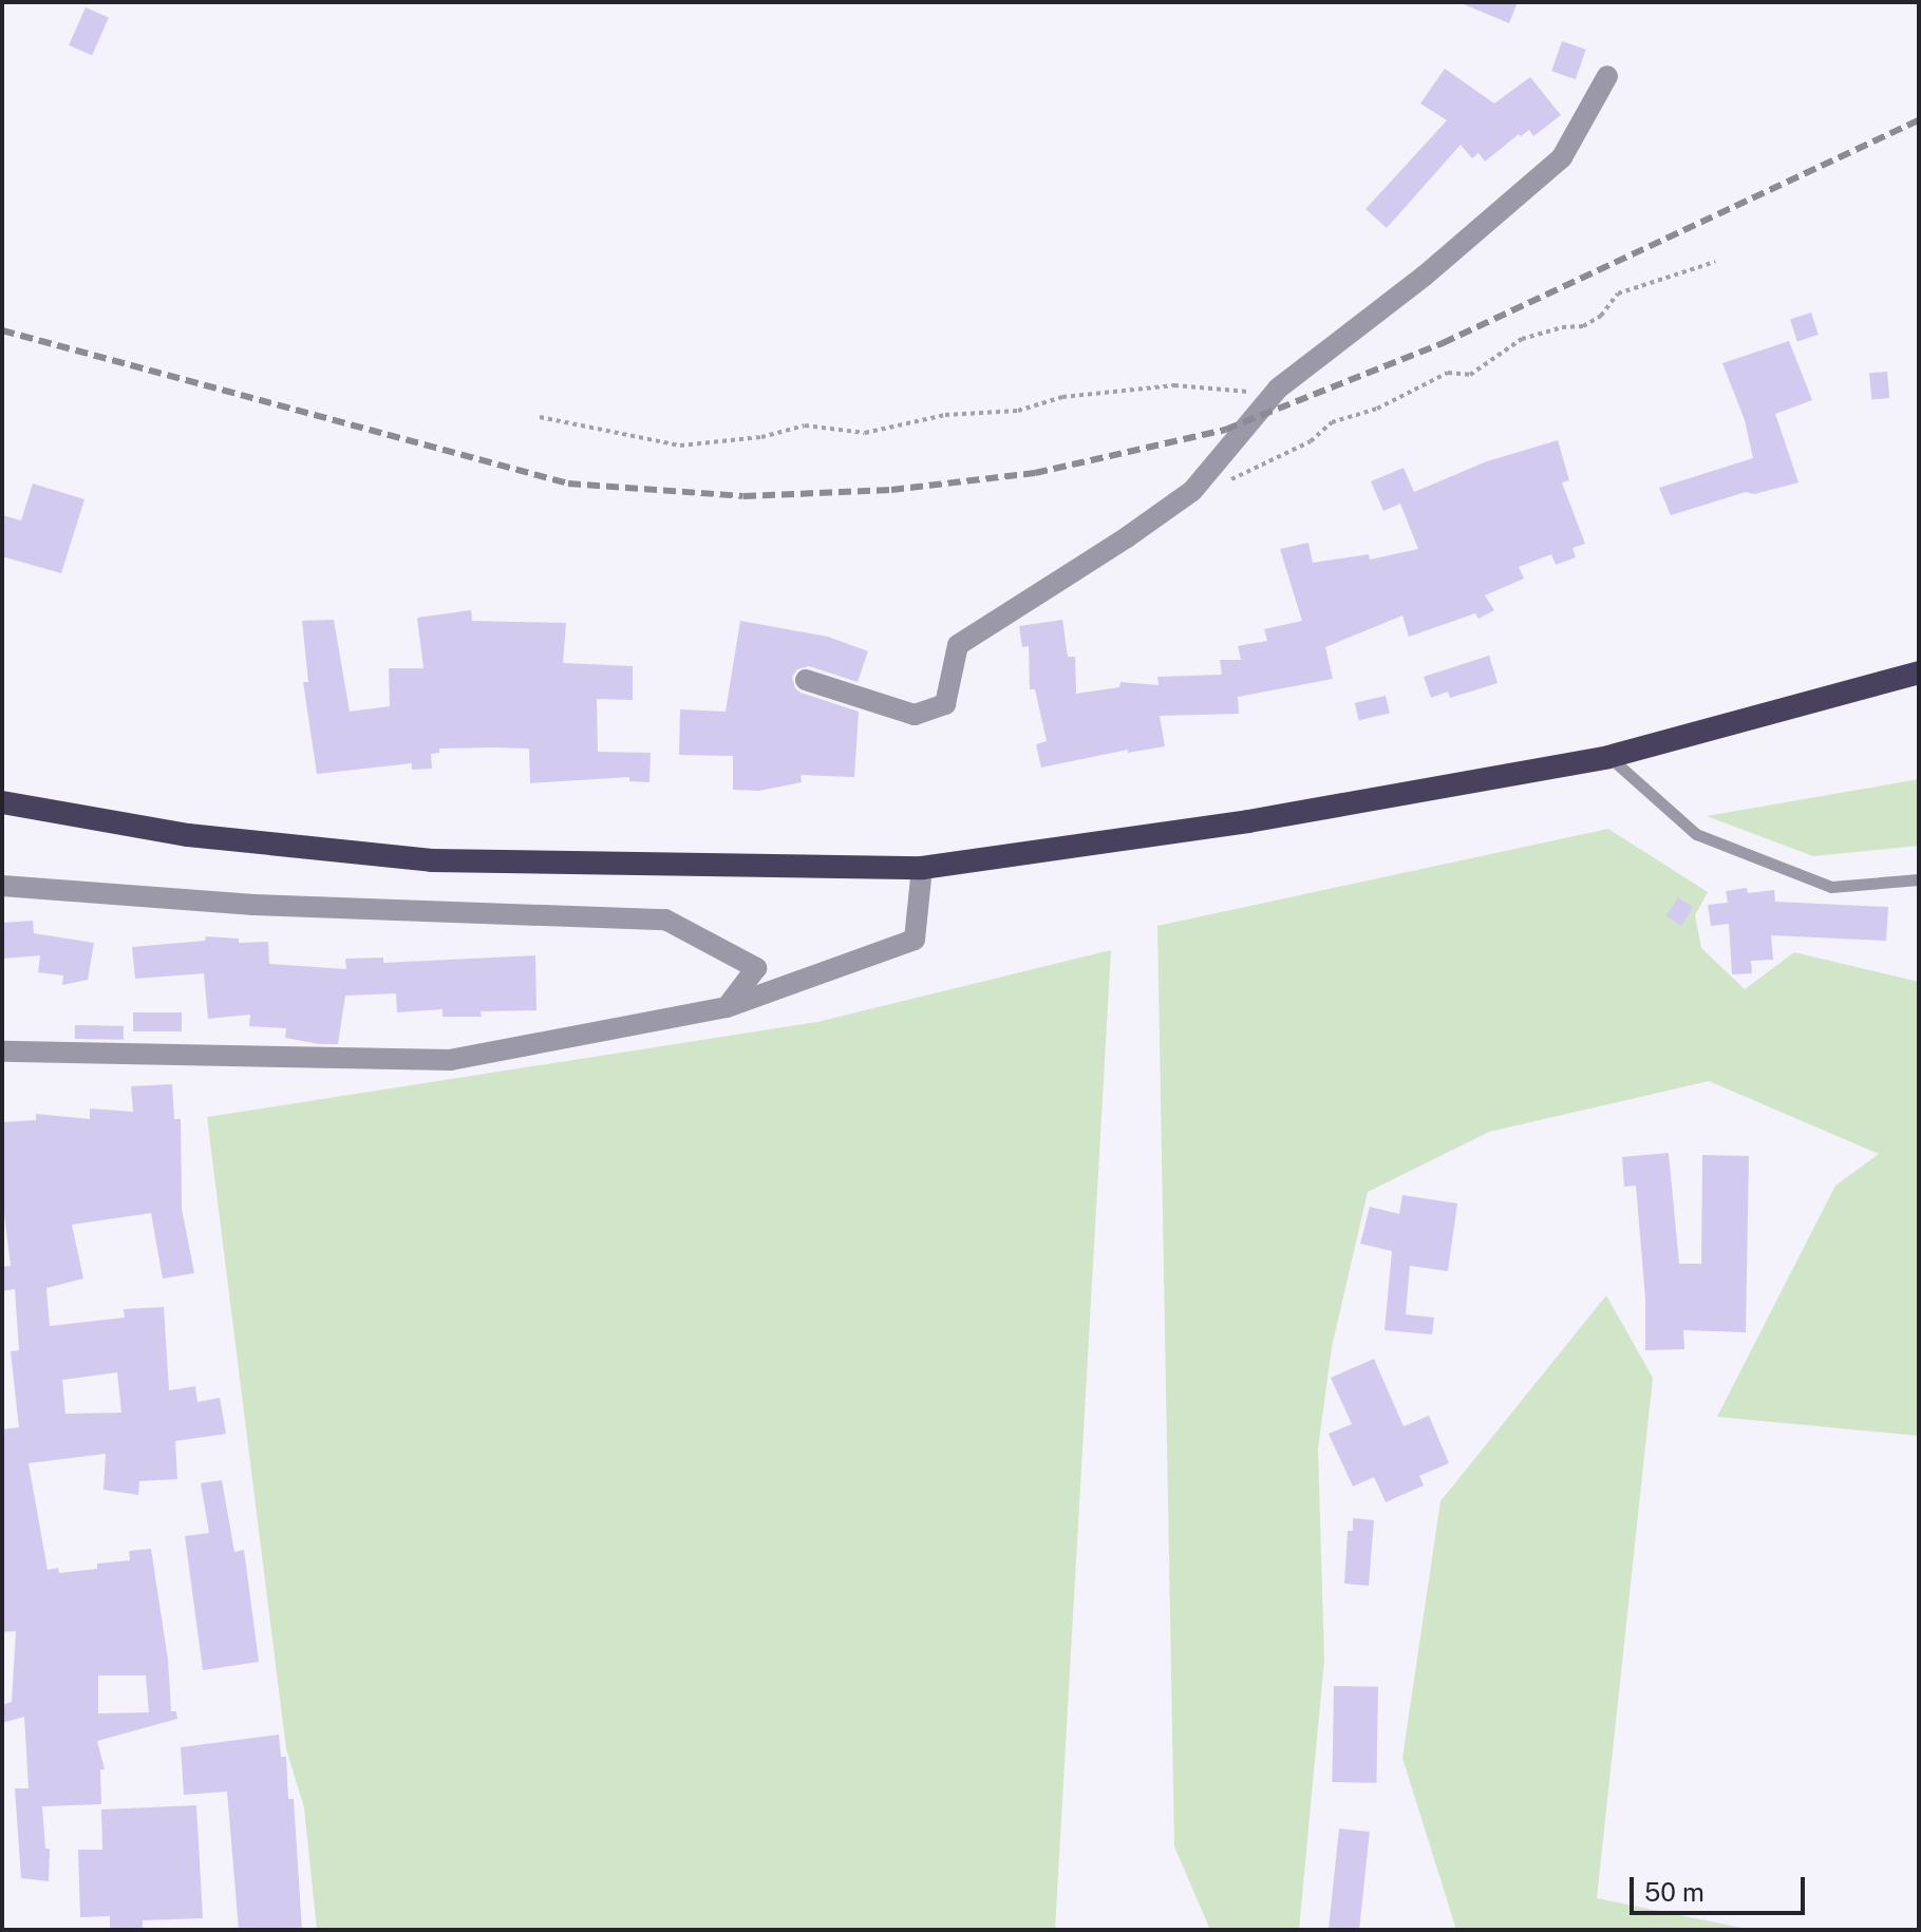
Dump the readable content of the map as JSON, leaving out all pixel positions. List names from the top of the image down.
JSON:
{
  "scale_bar": "50 m"
}
